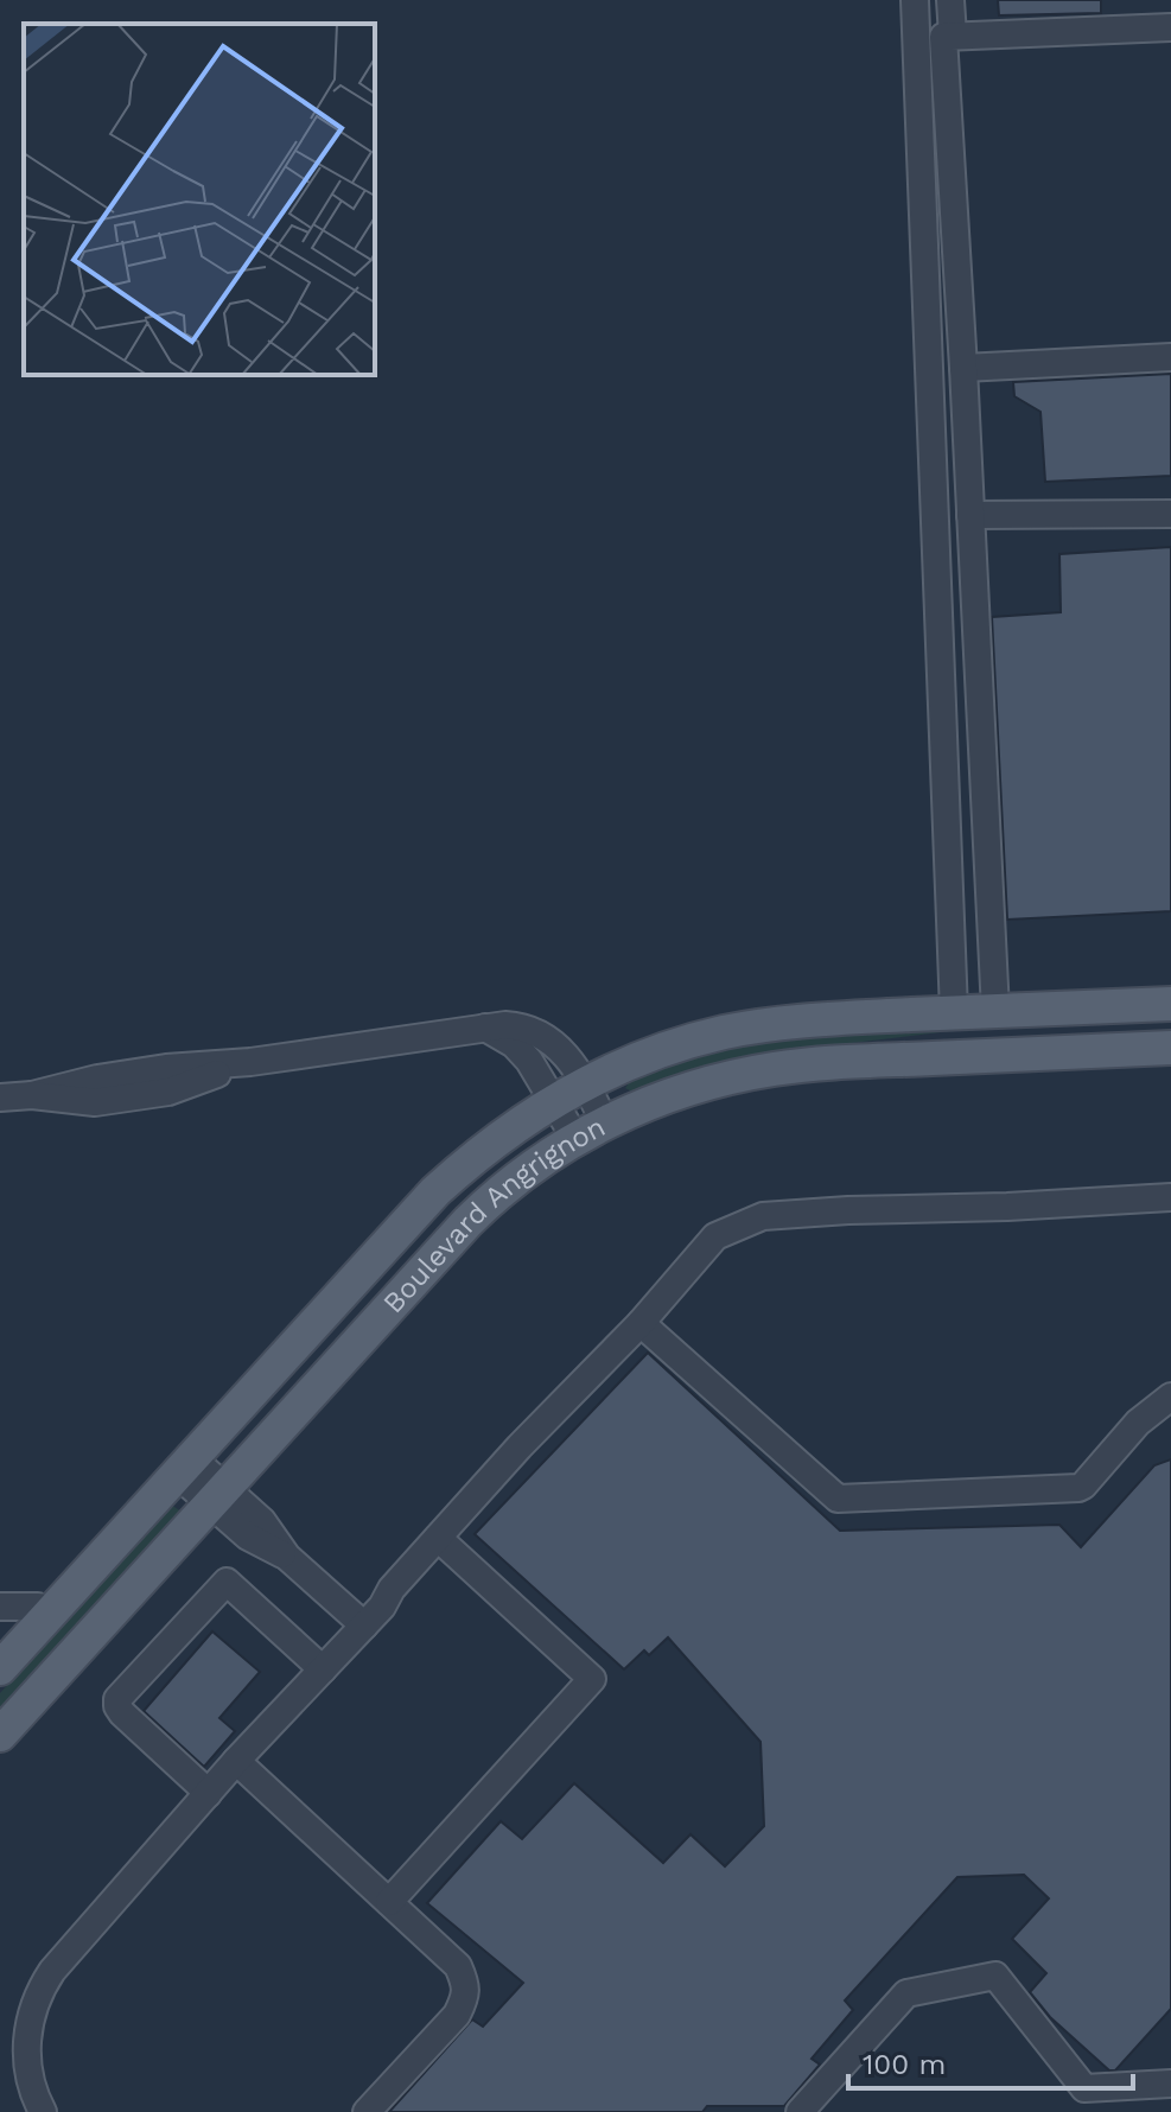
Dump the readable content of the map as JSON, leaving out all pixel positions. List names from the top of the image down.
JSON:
{
  "streets": {
    "main road": ["Boulevard Angrignon"]
  },
  "scale_bar": "100 m"
}
